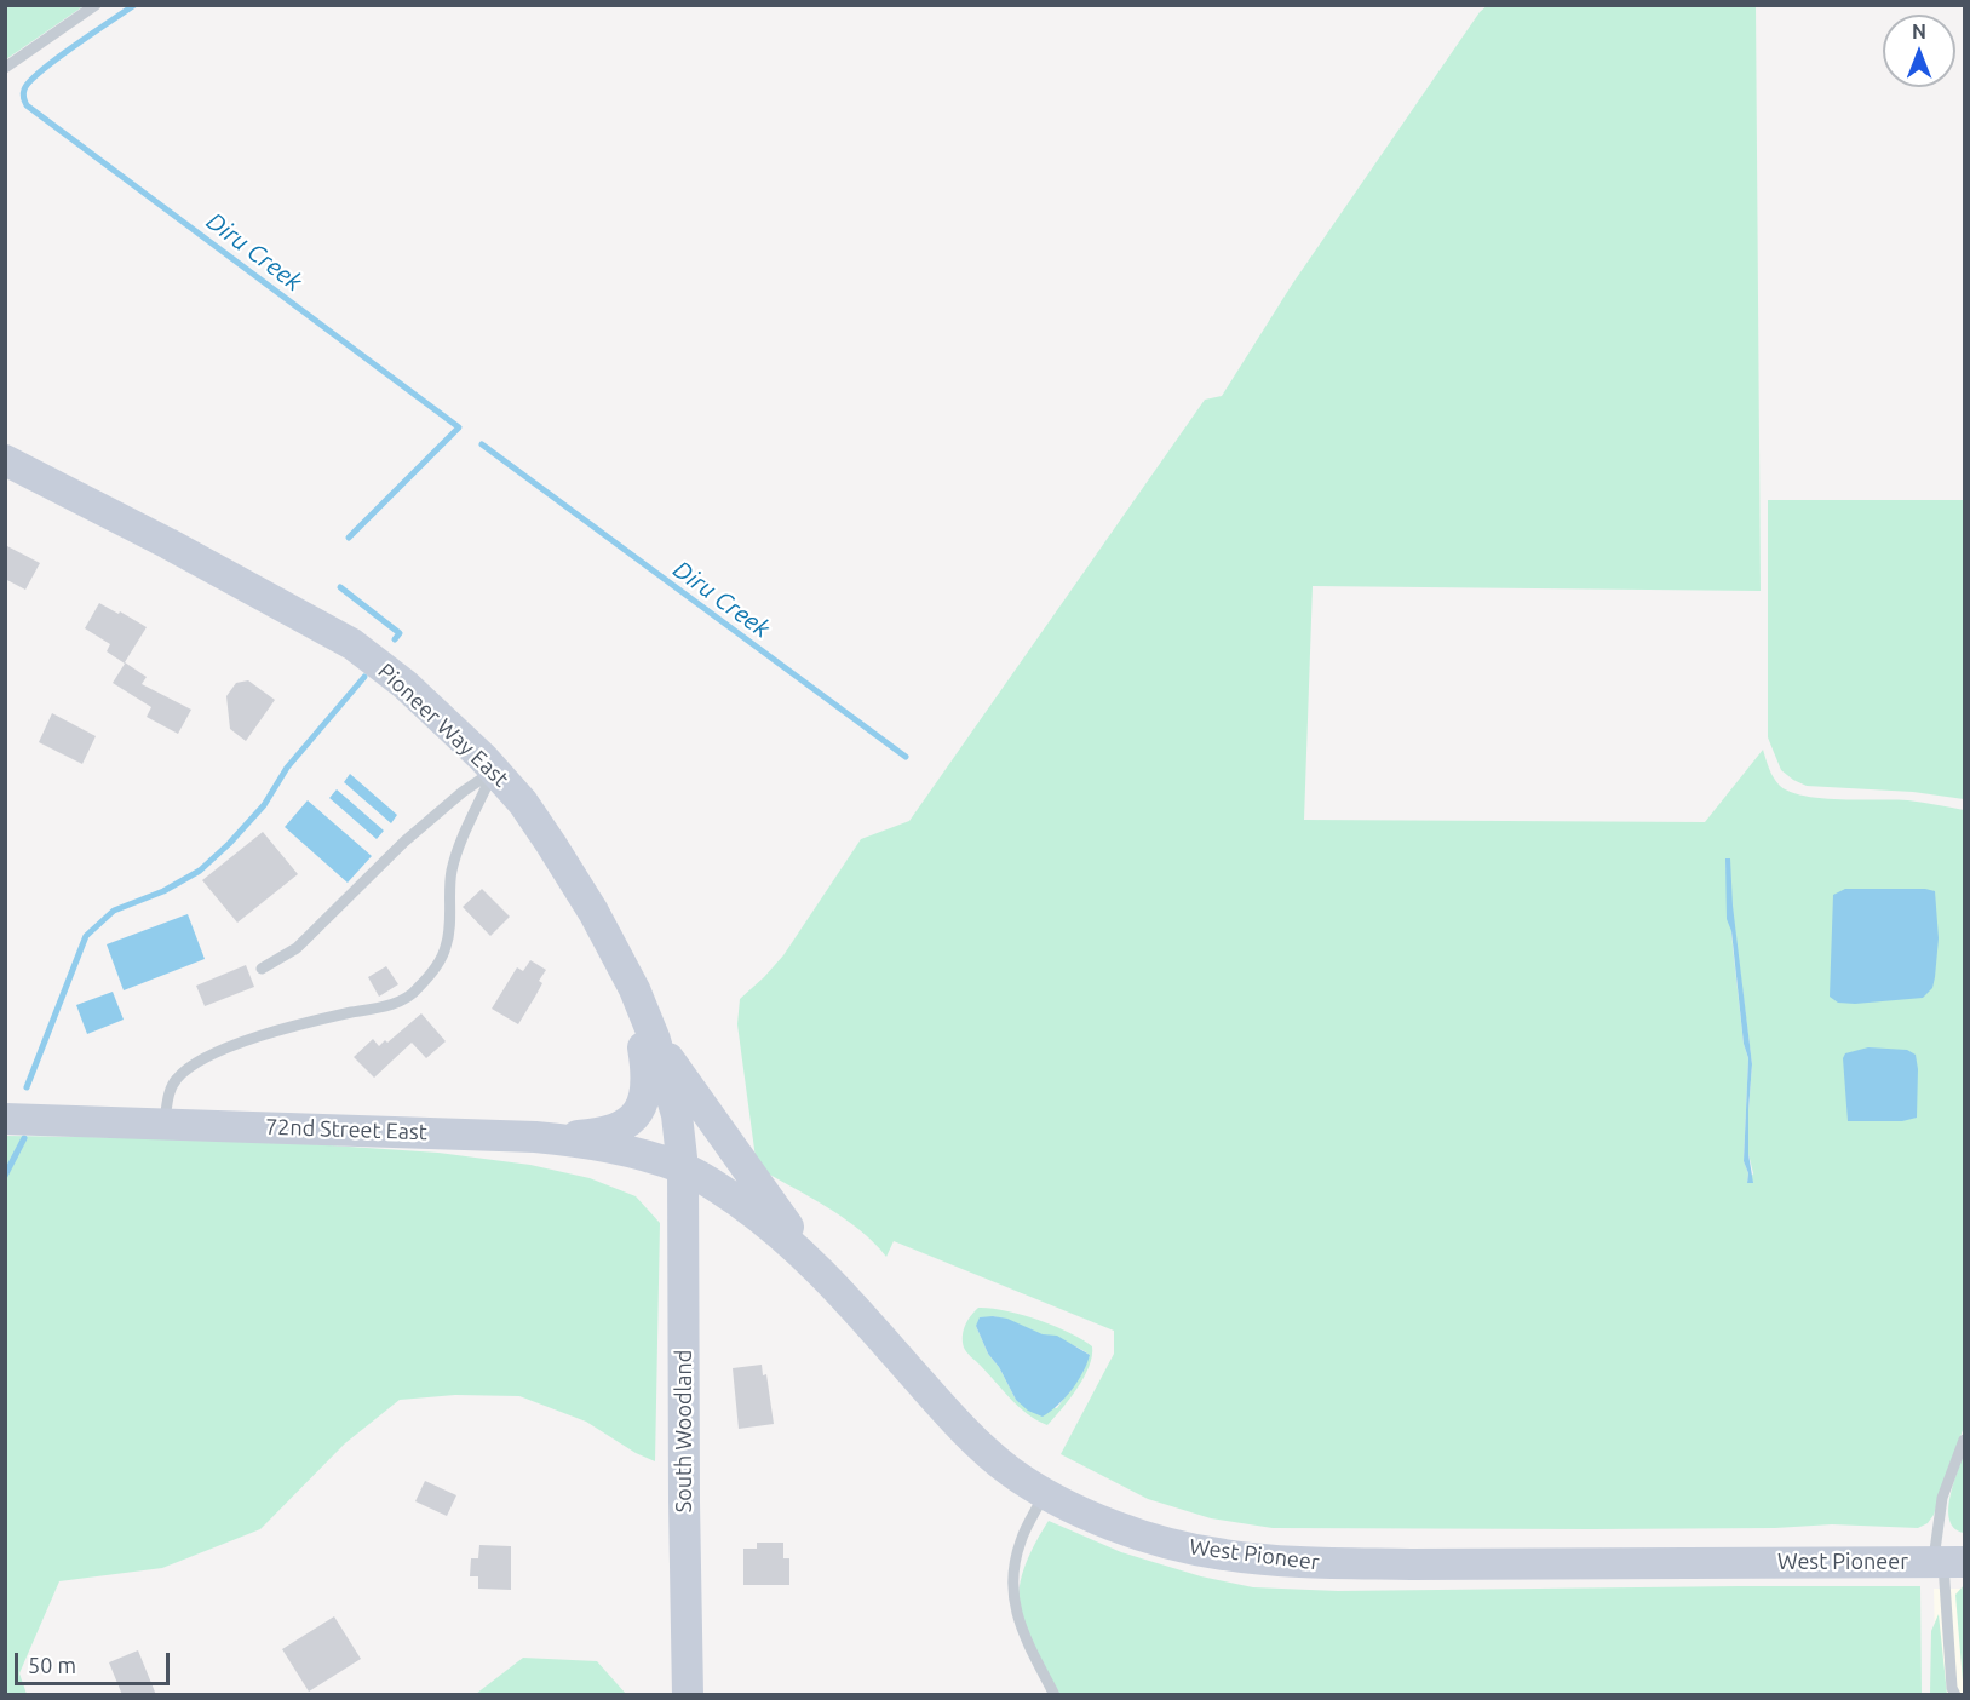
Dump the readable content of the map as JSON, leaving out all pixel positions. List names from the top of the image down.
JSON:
{
  "streets": {
    "main road": [
      "Pioneer Way East",
      "72nd Street East",
      "South Woodland",
      "West Pioneer"
    ]
  },
  "crossings": [
    ["Pioneer Way East", "72nd Street East"],
    ["Pioneer Way East", "South Woodland"],
    ["Pioneer Way East", "West Pioneer"],
    ["72nd Street East", "South Woodland"],
    ["72nd Street East", "West Pioneer"],
    ["South Woodland", "West Pioneer"]
  ],
  "water": ["Diru Creek"],
  "scale_bar": "50 m",
  "north": "top"
}
